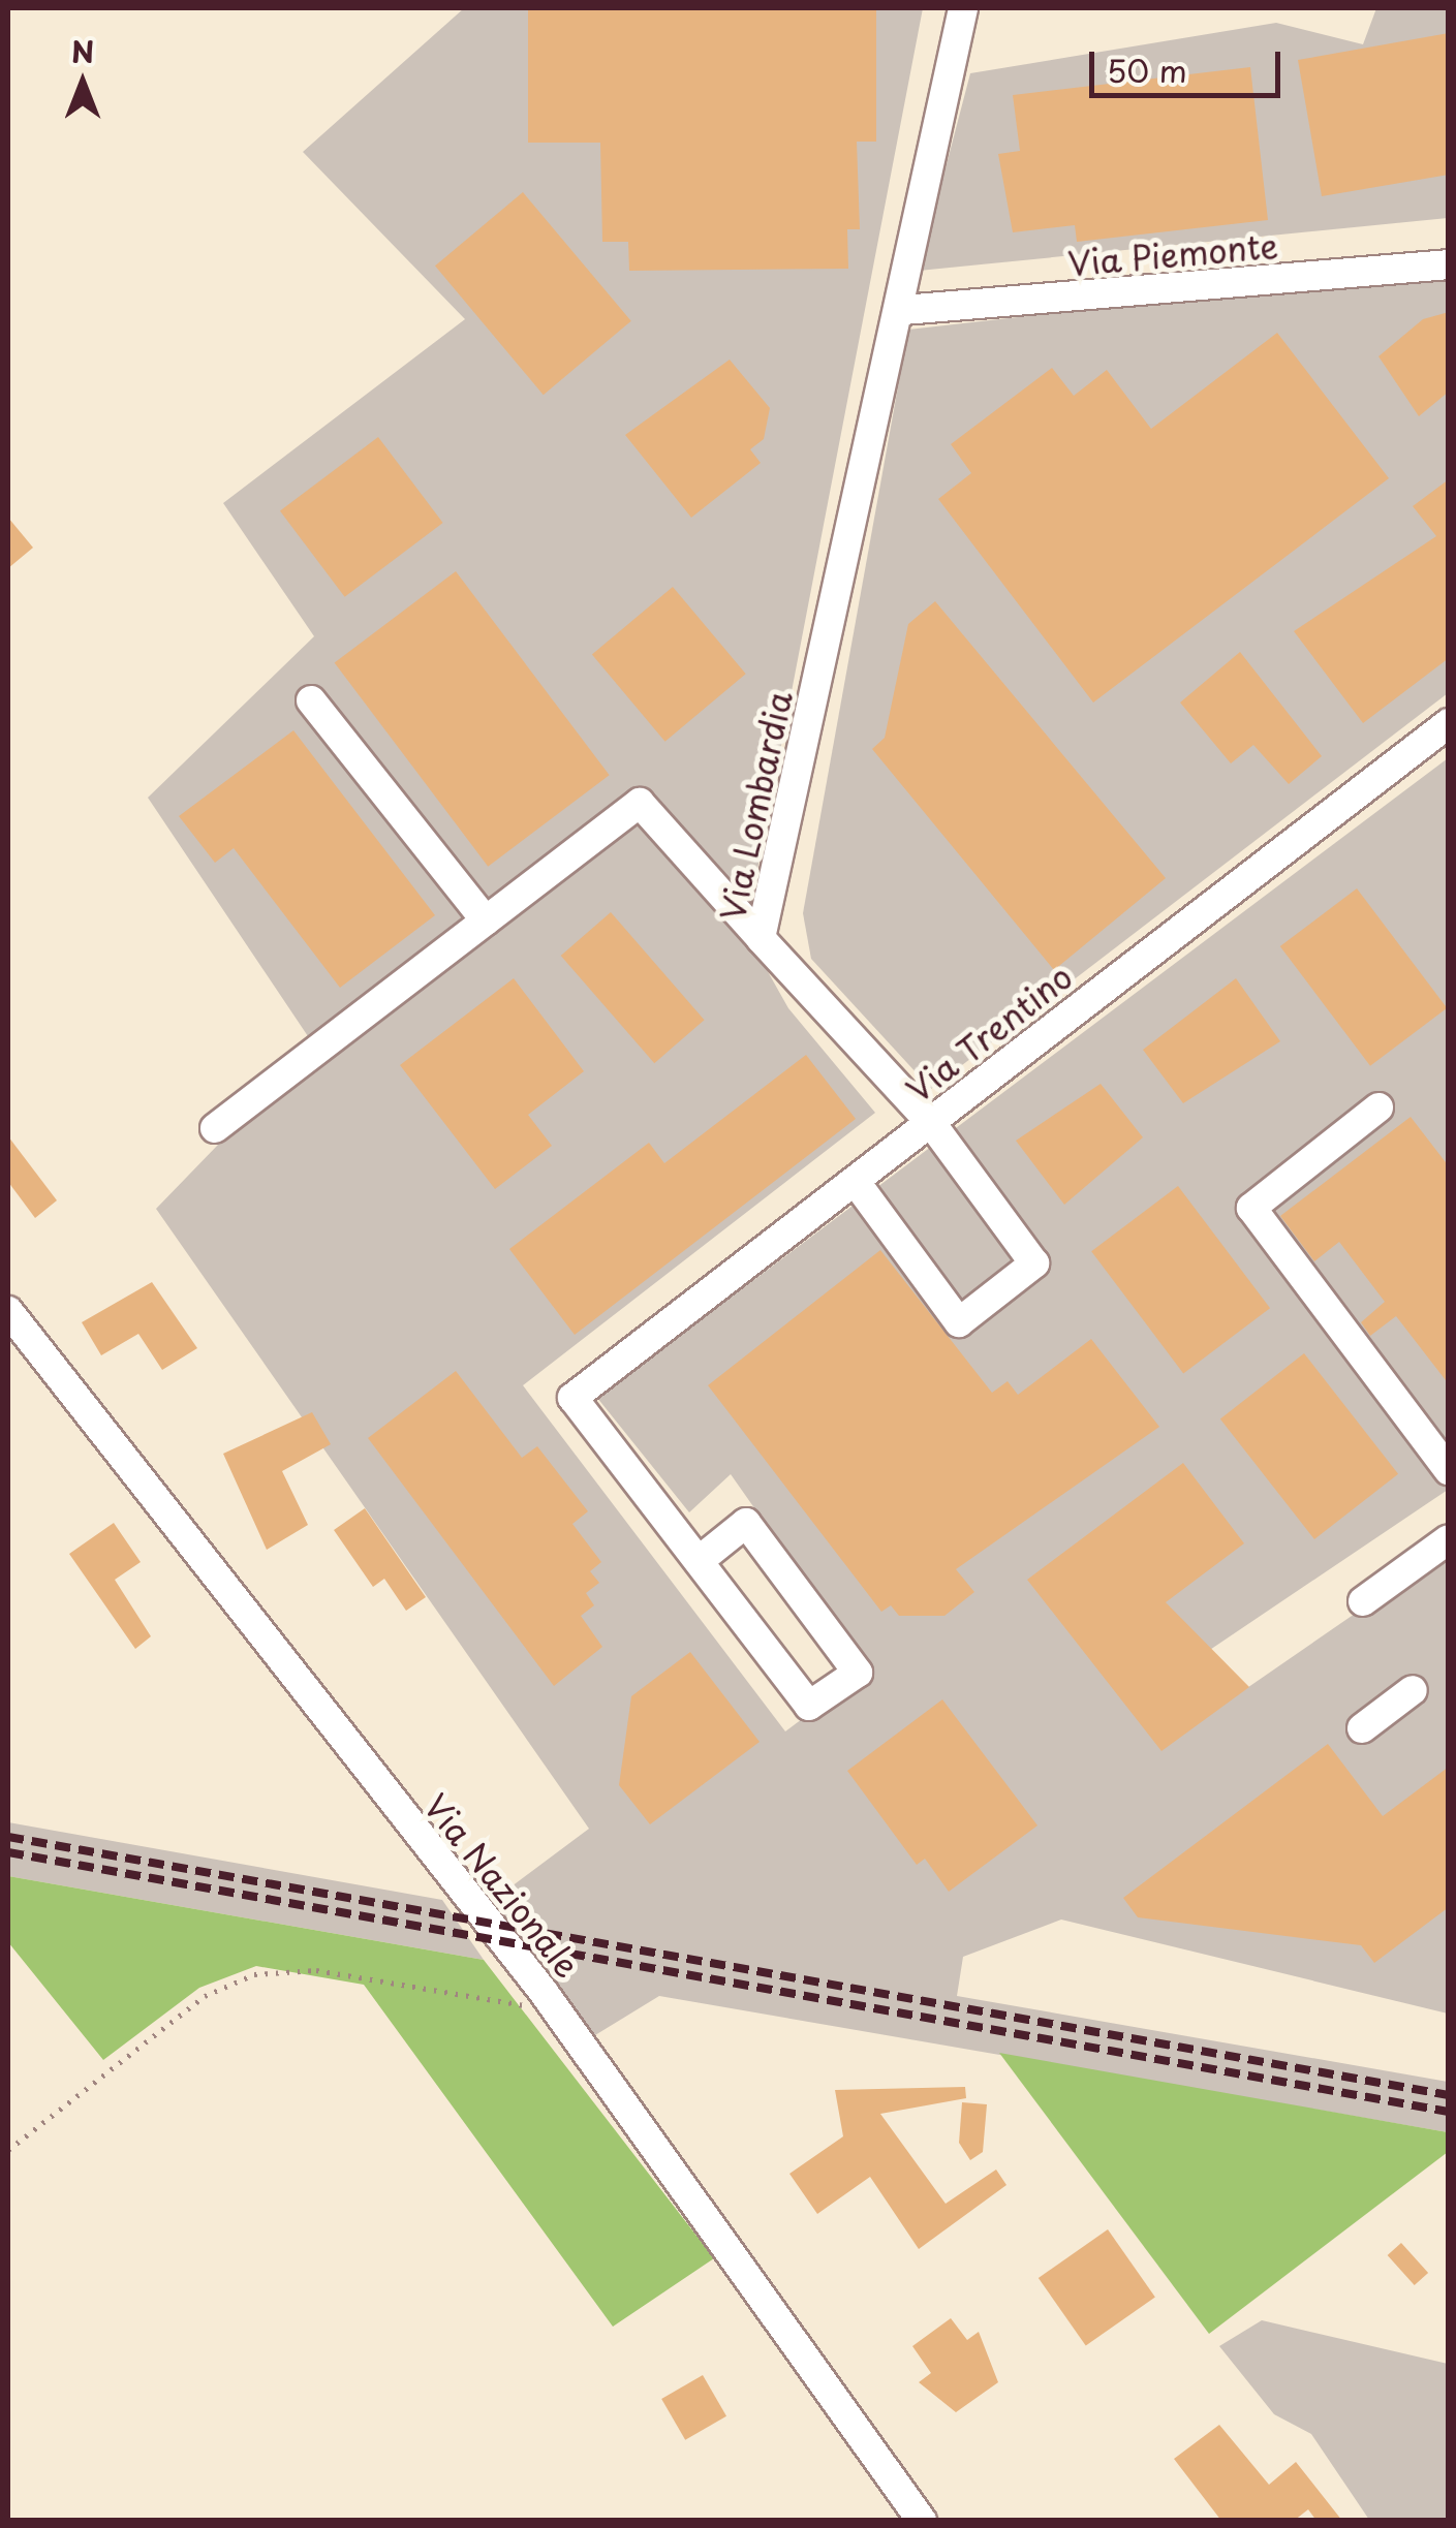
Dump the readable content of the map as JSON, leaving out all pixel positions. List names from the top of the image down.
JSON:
{
  "streets": {
    "street": [
      "Via Piemonte",
      "Via Lombardia",
      "Via Trentino",
      "Via Nazionale"
    ]
  },
  "crossings": [
    ["Via Piemonte", "Via Lombardia"],
    ["Via Lombardia", "Via Trentino"]
  ],
  "scale_bar": "50 m",
  "north": "top"
}
